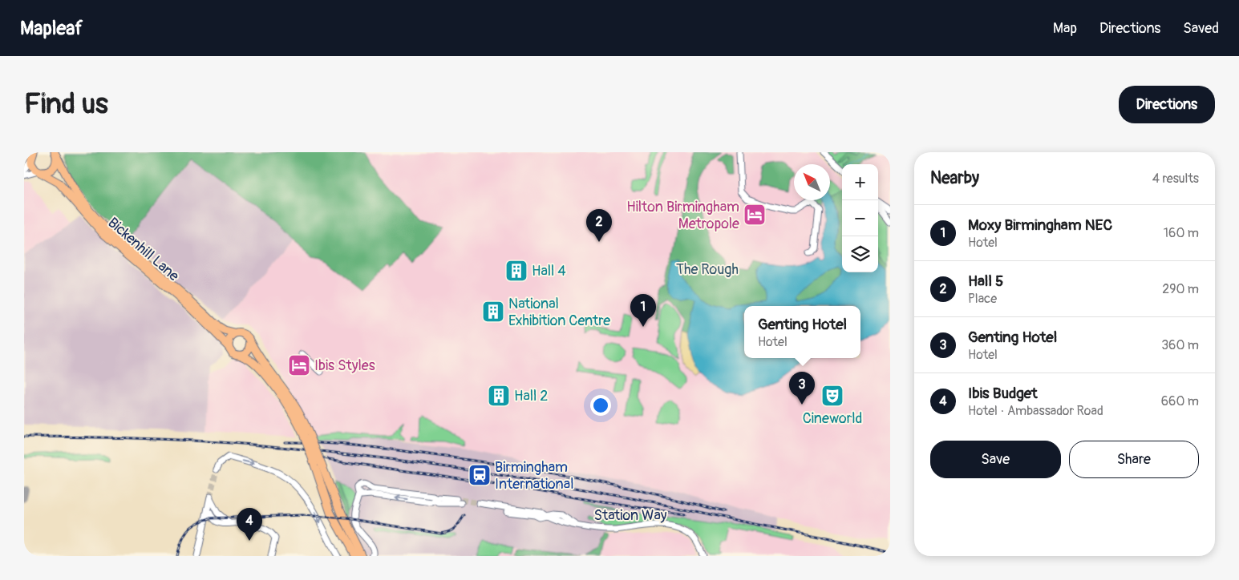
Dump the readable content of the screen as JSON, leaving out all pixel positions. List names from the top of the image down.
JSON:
{
  "streets": {
    "main road": ["Bickenhill Lane"],
    "street": ["Station Way"]
  },
  "parks": ["The Rough"],
  "places": {
    "hotel": ["Hilton Birmingham Metropole", "Ibis Styles"],
    "building": ["Hall 4", "National Exhibition Centre", "Hall 2"],
    "theatre": ["Cineworld"],
    "station": ["Birmingham International"]
  },
  "north": "top left",
  "page": {
    "header": "Mapleaf",
    "nav": ["Map", "Directions", "Saved"],
    "buttons": [
      "Directions",
      ["Save", "Share"]
    ],
    "title": "Find us",
    "heading": ["Nearby", "4 results"],
    "map_buttons": ["+", "−"],
    "list": [
      {
        "mark": "1",
        "name": "Moxy Birmingham NEC",
        "note": "Hotel",
        "value": "160 m"
      },
      {
        "mark": "2",
        "name": "Hall 5",
        "note": "Place",
        "value": "290 m"
      },
      {
        "mark": "3",
        "name": "Genting Hotel",
        "note": "Hotel",
        "value": "360 m"
      },
      {
        "mark": "4",
        "name": "Ibis Budget",
        "note": "Hotel · Ambassador Road",
        "value": "660 m"
      }
    ],
    "pins": [
      "2",
      "1",
      "3",
      "4"
    ],
    "popup": ["Genting Hotel", "Hotel"]
  }
}
